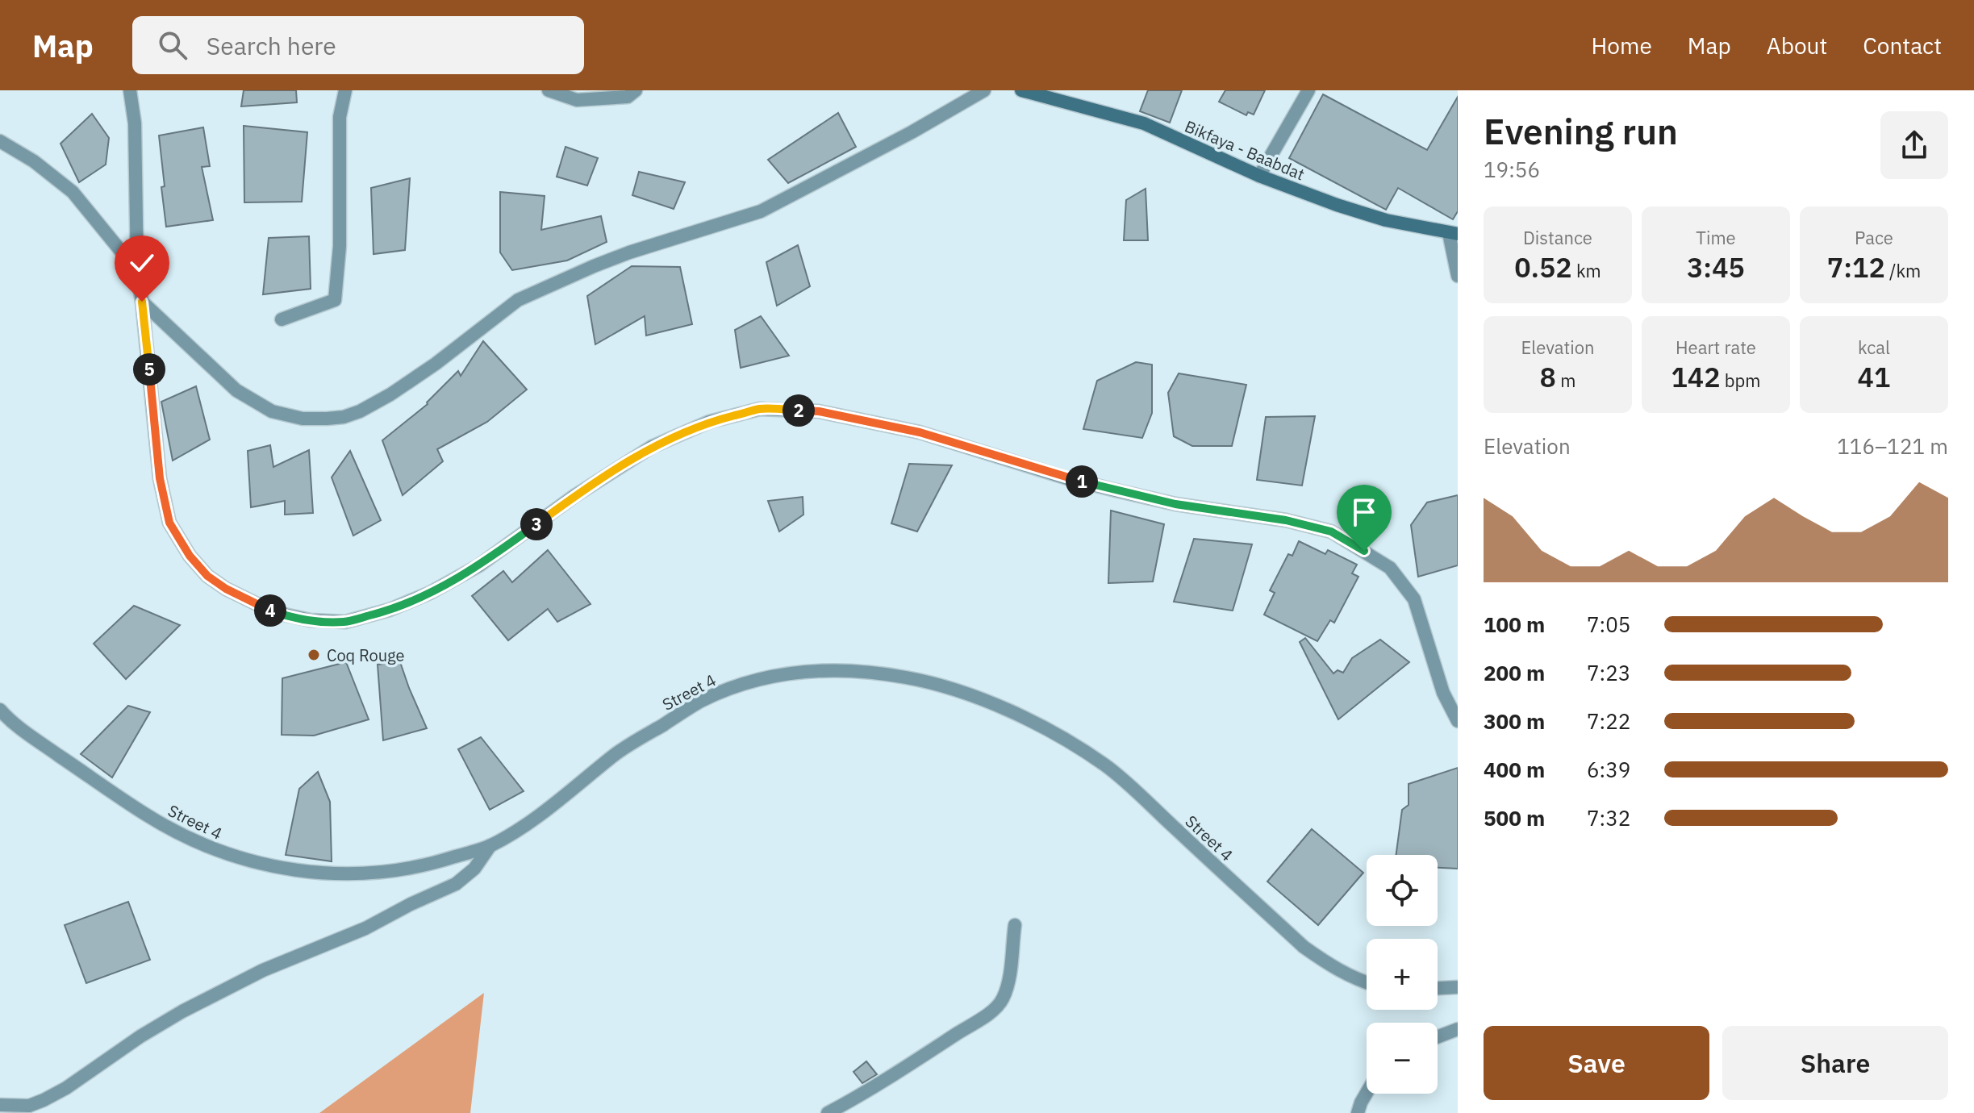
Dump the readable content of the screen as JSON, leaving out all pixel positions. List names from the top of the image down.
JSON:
{
  "streets": {
    "main road": ["Bikfaya - Baabdat"],
    "street": ["Street 4"]
  },
  "places": ["Coq Rouge"],
  "page": {
    "header": "Map",
    "search": "Search here",
    "nav": [
      "Home",
      "Map",
      "About",
      "Contact"
    ],
    "heading": ["Evening run", "19:56"],
    "stats": [
      ["Distance", "0.52 km"],
      ["Time", "3:45"],
      ["Pace", "7:12 /km"],
      ["Elevation", "8 m"],
      ["Heart rate", "142 bpm"],
      ["kcal", "41"]
    ],
    "pins": [
      "5",
      "2",
      "1",
      "3",
      "4"
    ],
    "chart": ["Elevation", "116–121 m"],
    "list": [
      {
        "name": "100 m",
        "note": "7:05"
      },
      {
        "name": "200 m",
        "note": "7:23"
      },
      {
        "name": "300 m",
        "note": "7:22"
      },
      {
        "name": "400 m",
        "note": "6:39"
      },
      {
        "name": "500 m",
        "note": "7:32"
      }
    ],
    "map_buttons": ["+", "−"],
    "buttons": ["Save", "Share"]
  }
}
